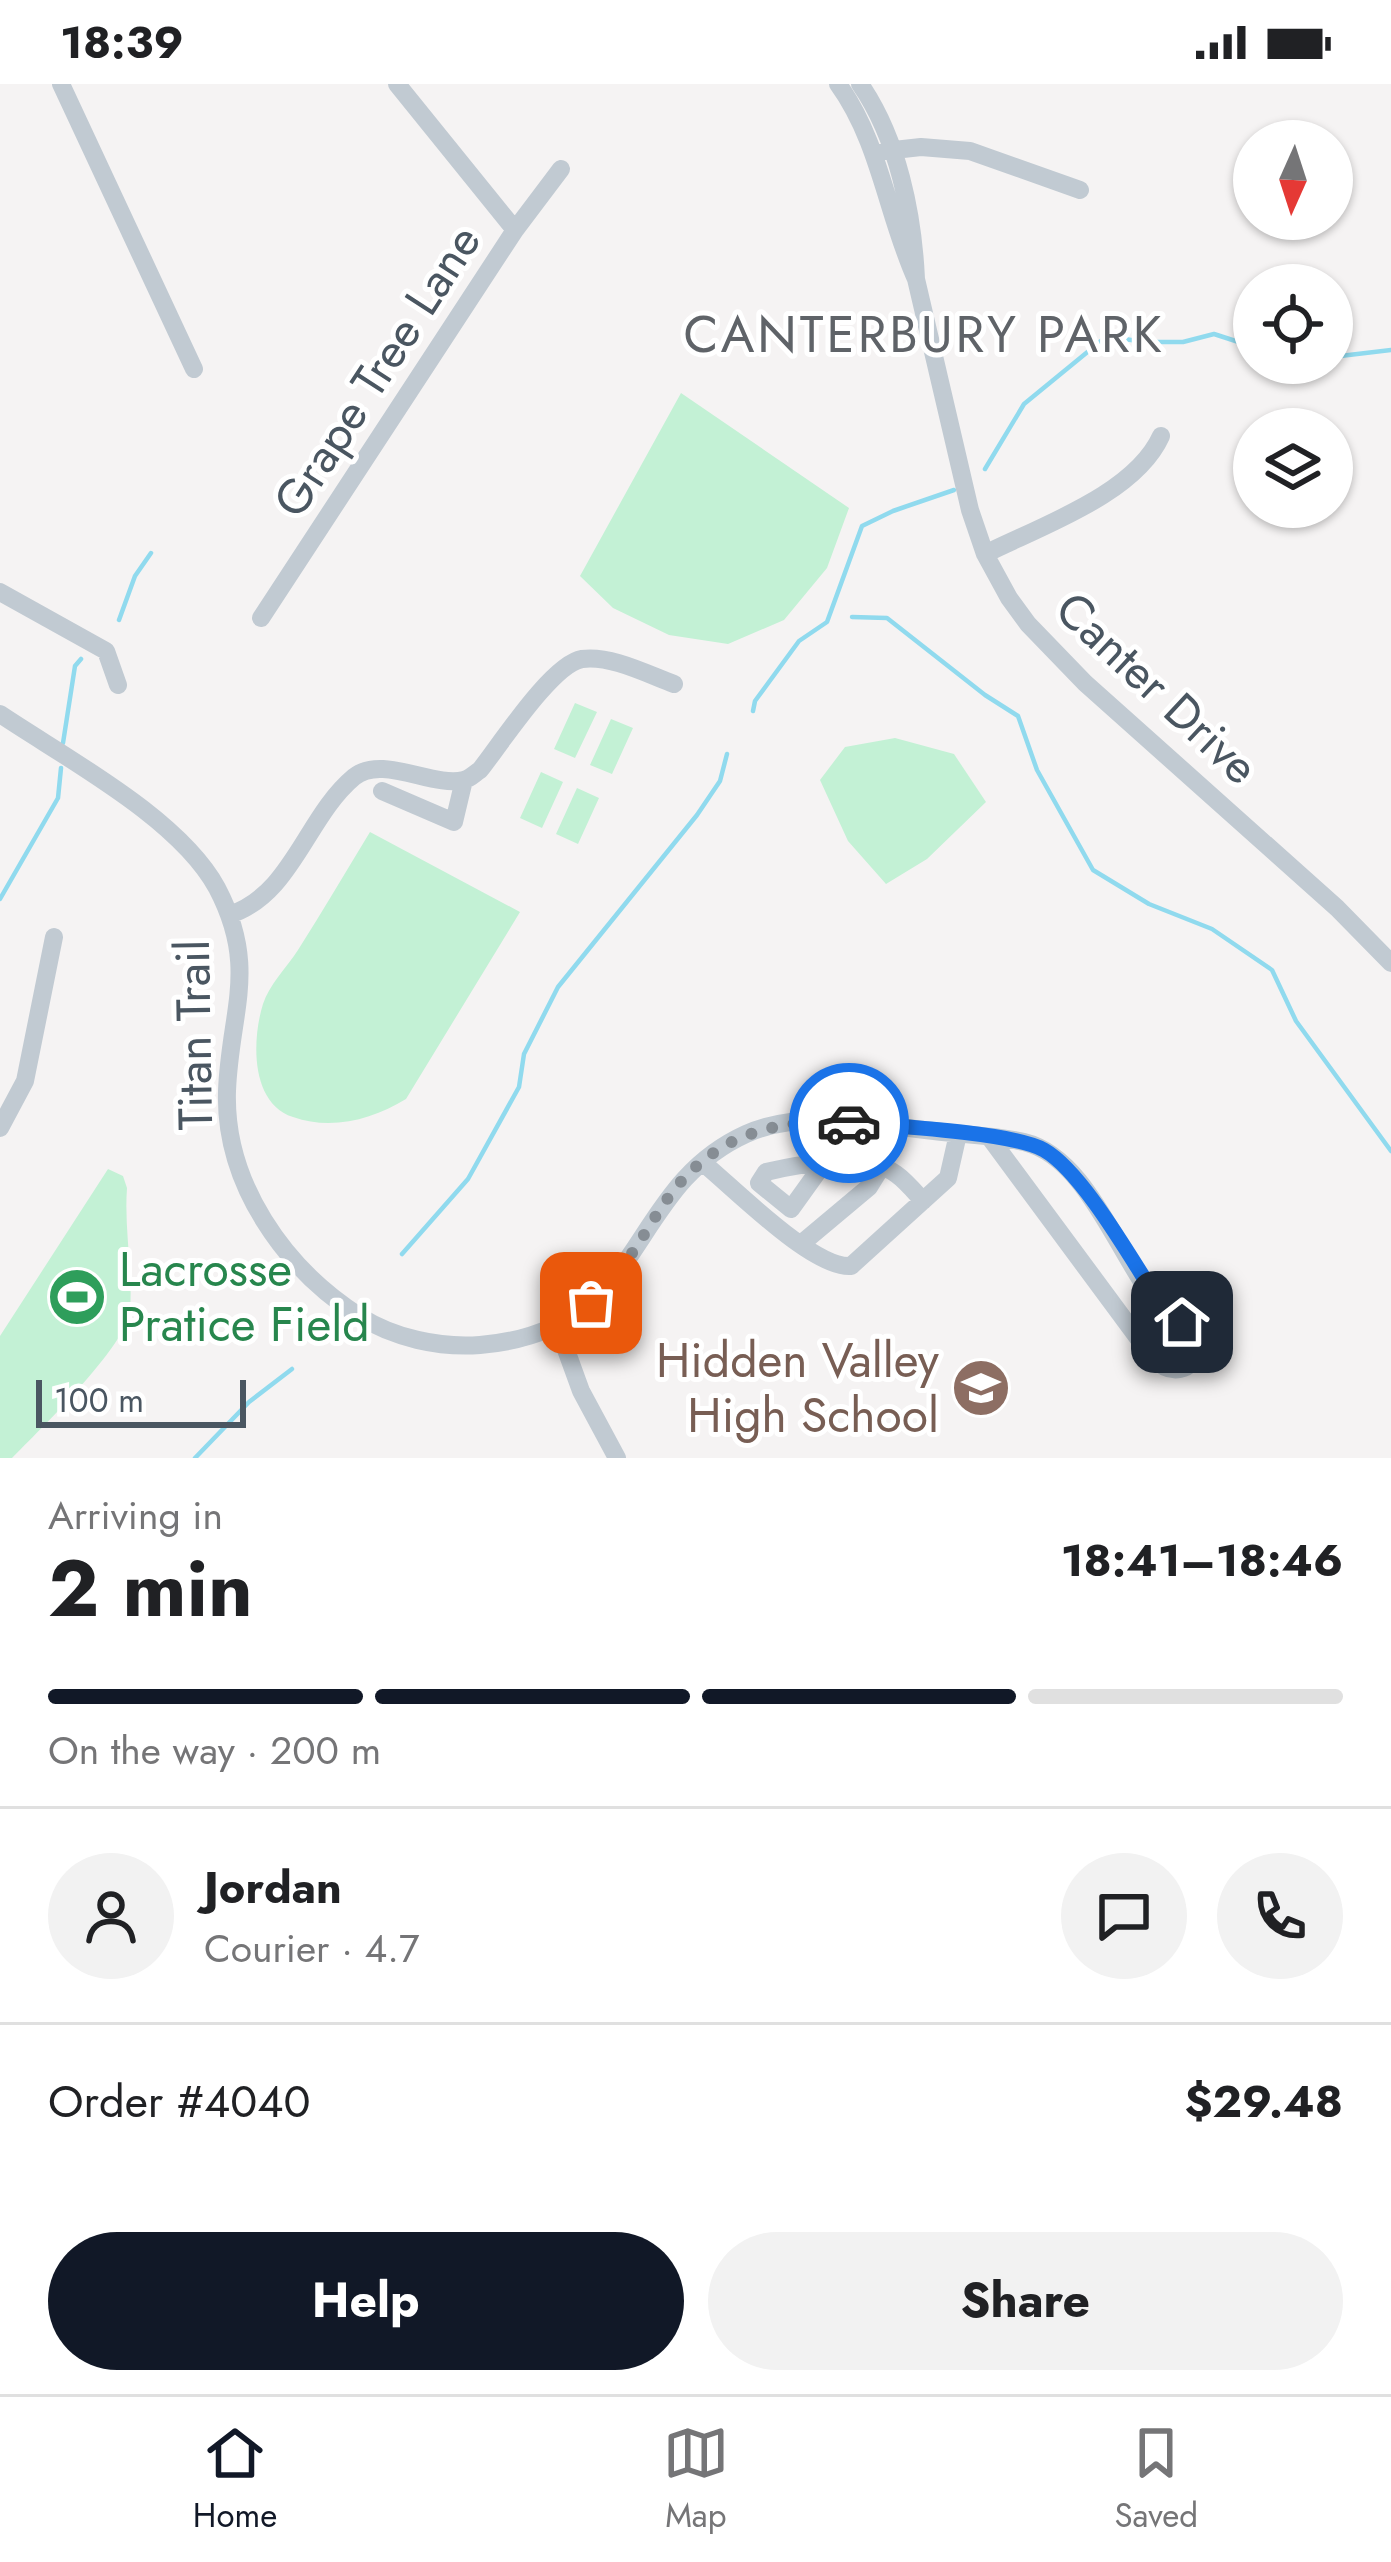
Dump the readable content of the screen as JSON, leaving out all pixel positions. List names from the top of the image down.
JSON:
{
  "streets": {
    "street": ["Grape Tree Lane", "Canter Drive", "Titan Trail"]
  },
  "districts": ["CANTERBURY PARK"],
  "places": {
    "sports": ["Lacrosse Pratice Field"],
    "school or university": ["Hidden Valley High School"]
  },
  "scale_bar": "100 m",
  "north": "bottom",
  "page": {
    "status": "18:39",
    "scale": "100 m",
    "heading": ["2 min", "Arriving in", "18:41–18:46"],
    "panel": [
      "Jordan",
      "Courier · 4.7",
      "Order #4040",
      "$29.48"
    ],
    "bar": "On the way · 200 m",
    "buttons": ["Help", "Share"],
    "tabs": ["Home", "Map", "Saved"]
  }
}
